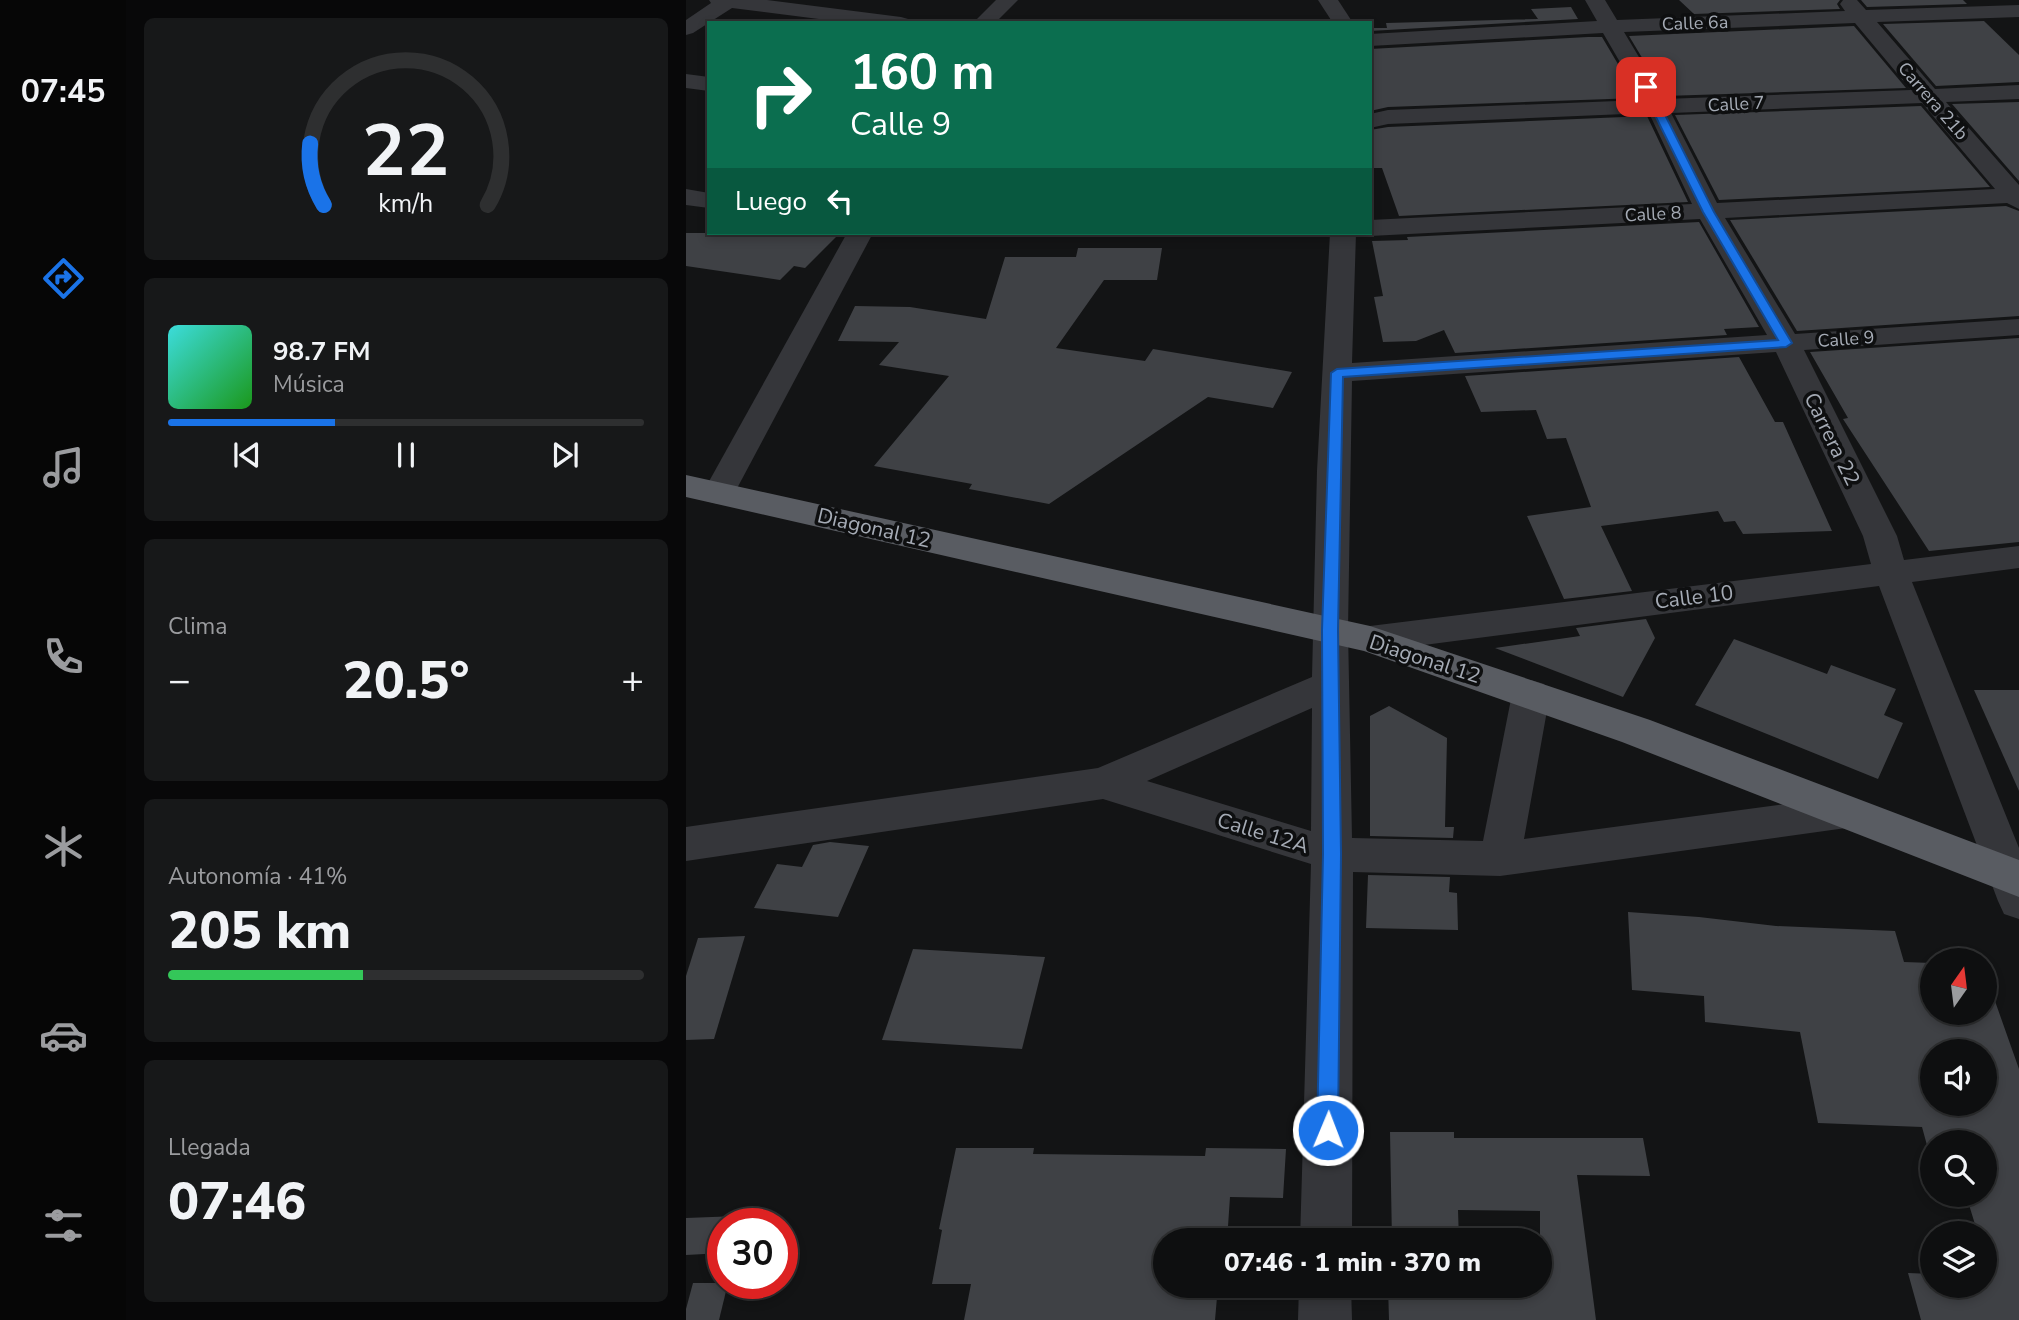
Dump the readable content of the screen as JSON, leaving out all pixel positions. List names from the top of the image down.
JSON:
{
  "streets": {
    "highway": ["Diagonal 12"],
    "street": [
      "Calle 6a",
      "Carrera 21b",
      "Calle 7",
      "Calle 8",
      "Calle 9",
      "Carrera 22",
      "Calle 10",
      "Calle 12A"
    ]
  },
  "crossings": [
    ["Calle 6a", "Carrera 21b"],
    ["Calle 6a", "Carrera 22"],
    ["Carrera 21b", "Calle 7"],
    ["Carrera 21b", "Calle 8"],
    ["Calle 7", "Carrera 22"],
    ["Calle 8", "Carrera 22"],
    ["Calle 9", "Carrera 22"],
    ["Carrera 22", "Diagonal 12"],
    ["Carrera 22", "Calle 10"],
    ["Diagonal 12", "Calle 10"],
    ["Diagonal 12", "Calle 12A"]
  ],
  "north": "top",
  "page": {
    "tabs": "07:45",
    "turn": ["160 m", "Calle 9"],
    "then": "Luego",
    "song": ["98.7 FM", "Música"],
    "tile": [
      "Clima",
      ["Autonomía · 41%", "205 km"],
      ["Llegada", "07:46"]
    ],
    "heat": ["−", "20.5°", "+"],
    "limit": "30",
    "trip": "07:46 · 1 min · 370 m",
    "gauge": ["22", "km/h"]
  }
}
